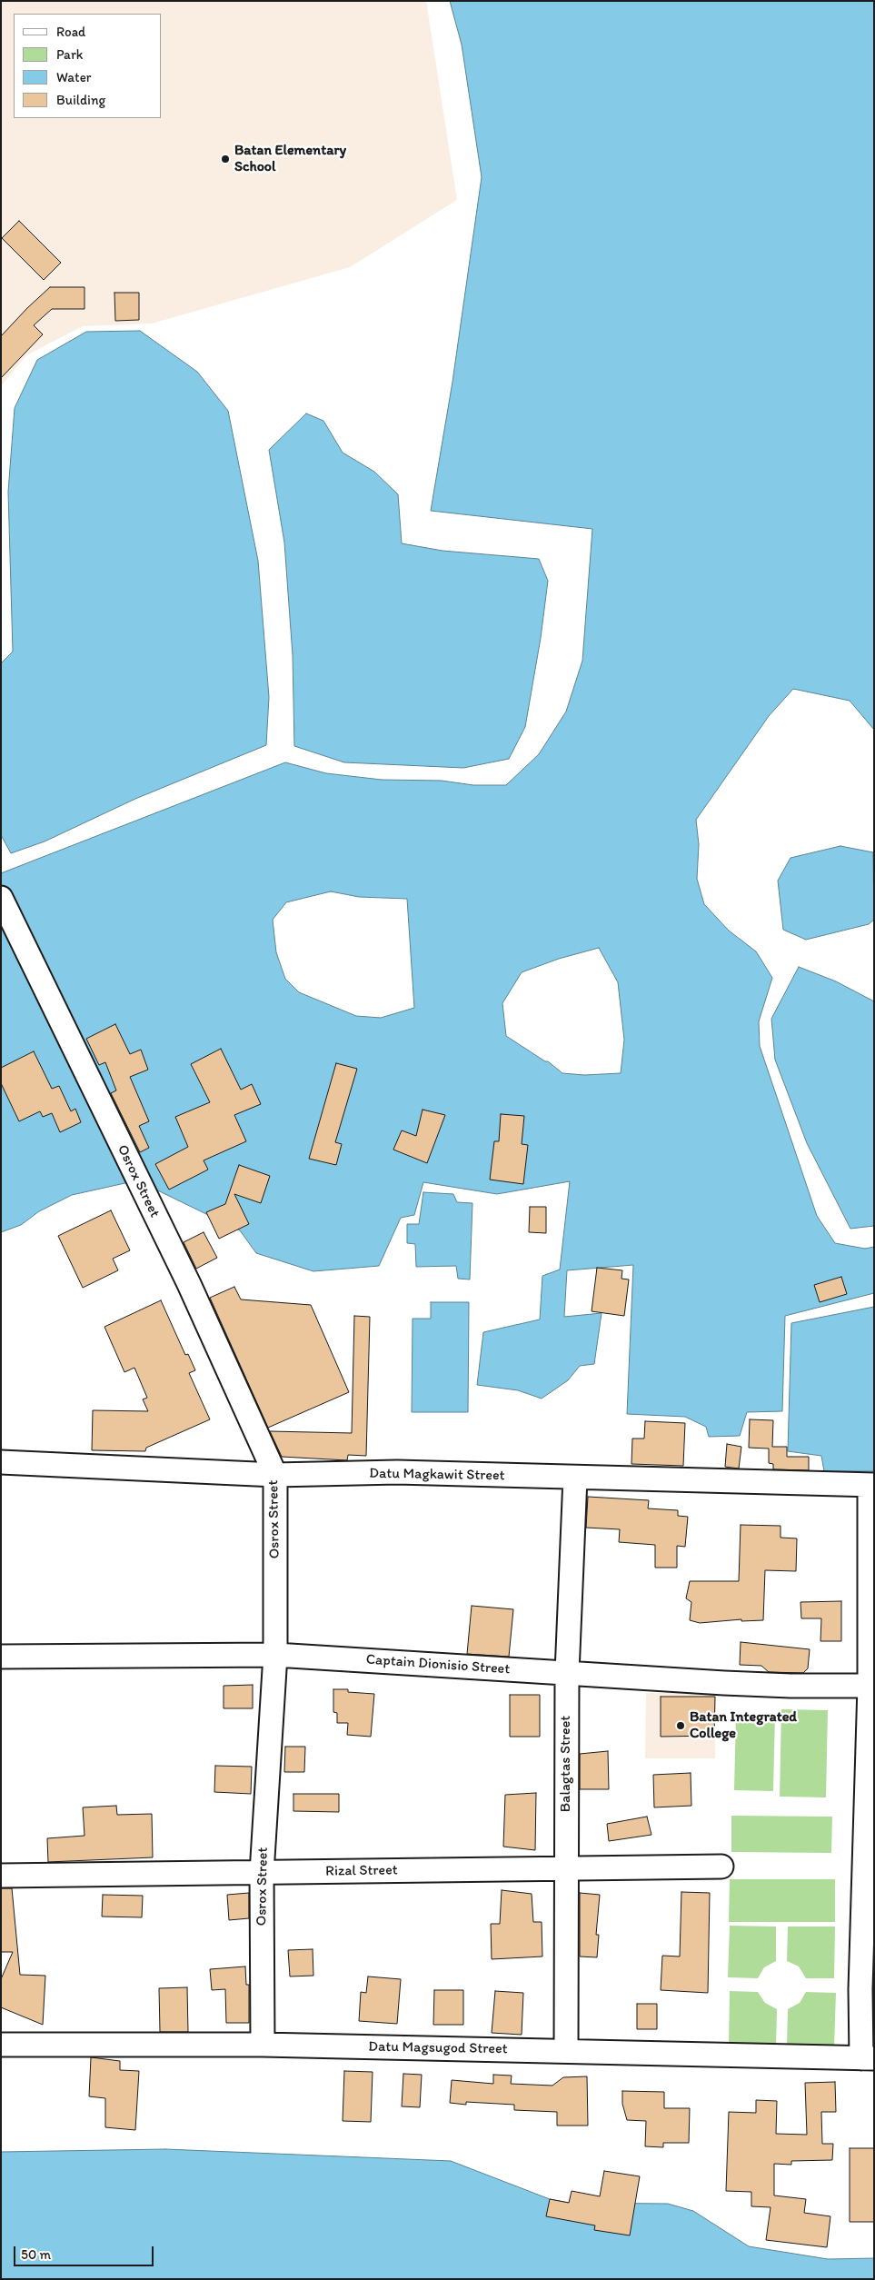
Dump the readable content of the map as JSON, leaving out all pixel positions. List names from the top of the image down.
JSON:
{
  "streets": {
    "street": [
      "Osrox Street",
      "Datu Magkawit Street",
      "Captain Dionisio Street",
      "Balagtas Street",
      "Rizal Street",
      "Datu Magsugod Street"
    ]
  },
  "crossings": [
    ["Osrox Street", "Datu Magkawit Street"],
    ["Osrox Street", "Captain Dionisio Street"],
    ["Osrox Street", "Rizal Street"],
    ["Osrox Street", "Datu Magsugod Street"],
    ["Datu Magkawit Street", "Balagtas Street"],
    ["Captain Dionisio Street", "Balagtas Street"],
    ["Balagtas Street", "Rizal Street"],
    ["Balagtas Street", "Datu Magsugod Street"]
  ],
  "places": ["Batan Elementary School", "Batan Integrated College"],
  "legend": [
    "Road",
    "Park",
    "Water",
    "Building"
  ],
  "scale_bar": "50 m"
}
